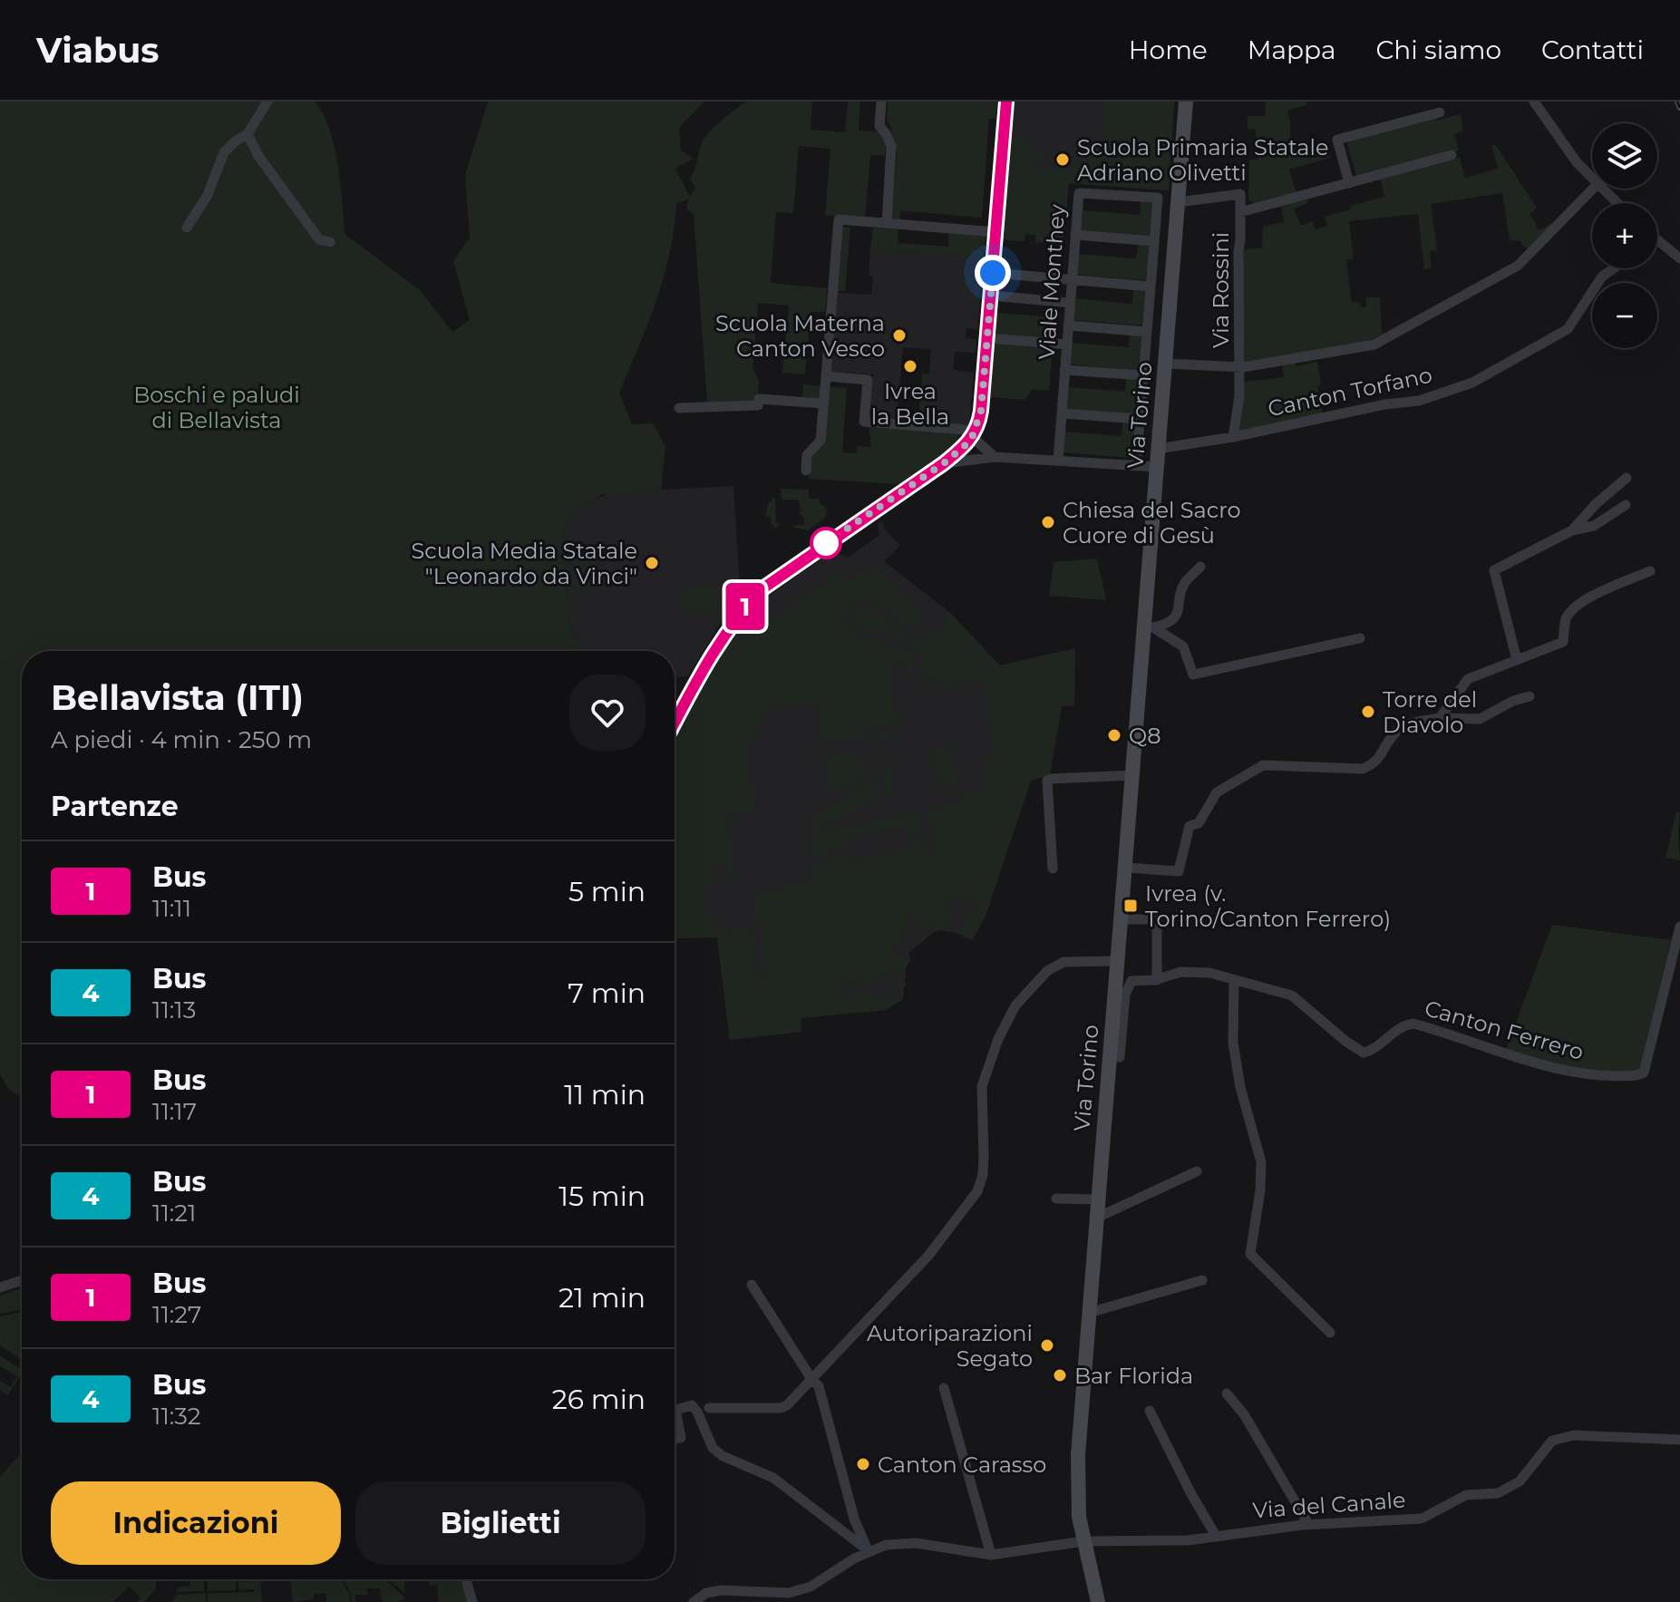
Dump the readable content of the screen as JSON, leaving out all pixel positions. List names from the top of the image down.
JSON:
{
  "streets": {
    "street": [
      "Viale Monthey",
      "Via Rossini",
      "Canton Torfano",
      "Via Torino",
      "Canton Ferrero",
      "Via del Canale"
    ]
  },
  "crossings": [
    ["Via Rossini", "Canton Torfano"],
    ["Canton Torfano", "Via Torino"],
    ["Via Torino", "Canton Ferrero"],
    ["Via Torino", "Via del Canale"]
  ],
  "parks": ["Boschi e paludi di Bellavista"],
  "places": {
    "other": [
      "Scuola Primaria Statale Adriano Olivetti",
      "Scuola Materna Canton Vesco",
      "Ivrea la Bella",
      "Chiesa del Sacro Cuore di Gesù",
      "Scuola Media Statale \"Leonardo da Vinci\"",
      "Torre del Diavolo",
      "Q8",
      "Autoriparazioni Segato",
      "Bar Florida",
      "Canton Carasso"
    ],
    "transit": ["Ivrea (v. Torino/Canton Ferrero)"]
  },
  "lines": ["bus line 1"],
  "page": {
    "header": "Viabus",
    "nav": [
      "Home",
      "Mappa",
      "Chi siamo",
      "Contatti"
    ],
    "on_map": "1",
    "map_buttons": ["+", "−"],
    "heading": [
      ["Bellavista (ITI)", "A piedi · 4 min · 250 m"],
      "Partenze"
    ],
    "list": [
      {
        "mark": "1",
        "name": "Bus",
        "note": "11:11",
        "value": "5 min"
      },
      {
        "mark": "4",
        "name": "Bus",
        "note": "11:13",
        "value": "7 min"
      },
      {
        "mark": "1",
        "name": "Bus",
        "note": "11:17",
        "value": "11 min"
      },
      {
        "mark": "4",
        "name": "Bus",
        "note": "11:21",
        "value": "15 min"
      },
      {
        "mark": "1",
        "name": "Bus",
        "note": "11:27",
        "value": "21 min"
      },
      {
        "mark": "4",
        "name": "Bus",
        "note": "11:32",
        "value": "26 min"
      }
    ],
    "buttons": ["Indicazioni", "Biglietti"]
  }
}
